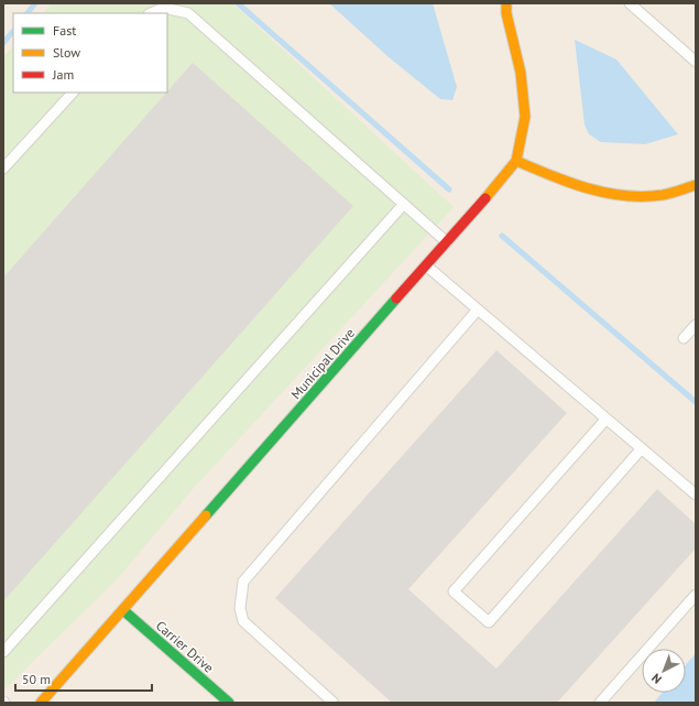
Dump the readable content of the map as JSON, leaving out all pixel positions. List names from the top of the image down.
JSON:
{
  "streets": {
    "street": ["Municipal Drive", "Carrier Drive"]
  },
  "crossings": [
    ["Municipal Drive", "Carrier Drive"]
  ],
  "legend": ["Fast", "Slow", "Jam"],
  "scale_bar": "50 m",
  "north": "bottom left"
}
